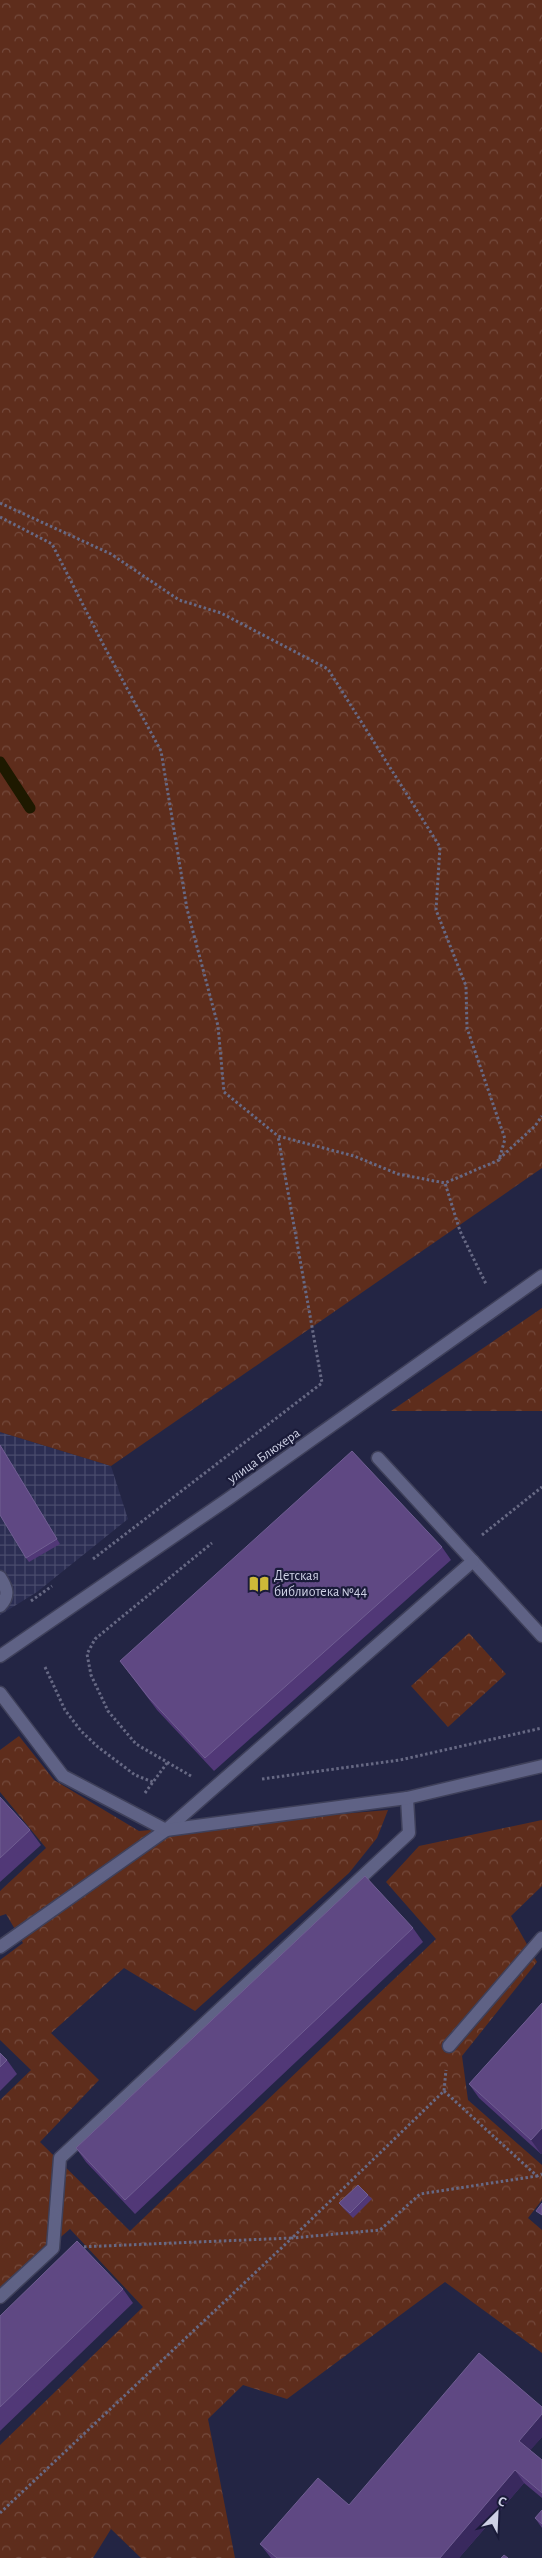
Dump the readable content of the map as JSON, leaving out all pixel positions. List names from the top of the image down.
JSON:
{
  "streets": {
    "street": ["улица Блюхера"]
  },
  "places": {
    "library": ["Детская библиотека №44"]
  },
  "north": "top right"
}
